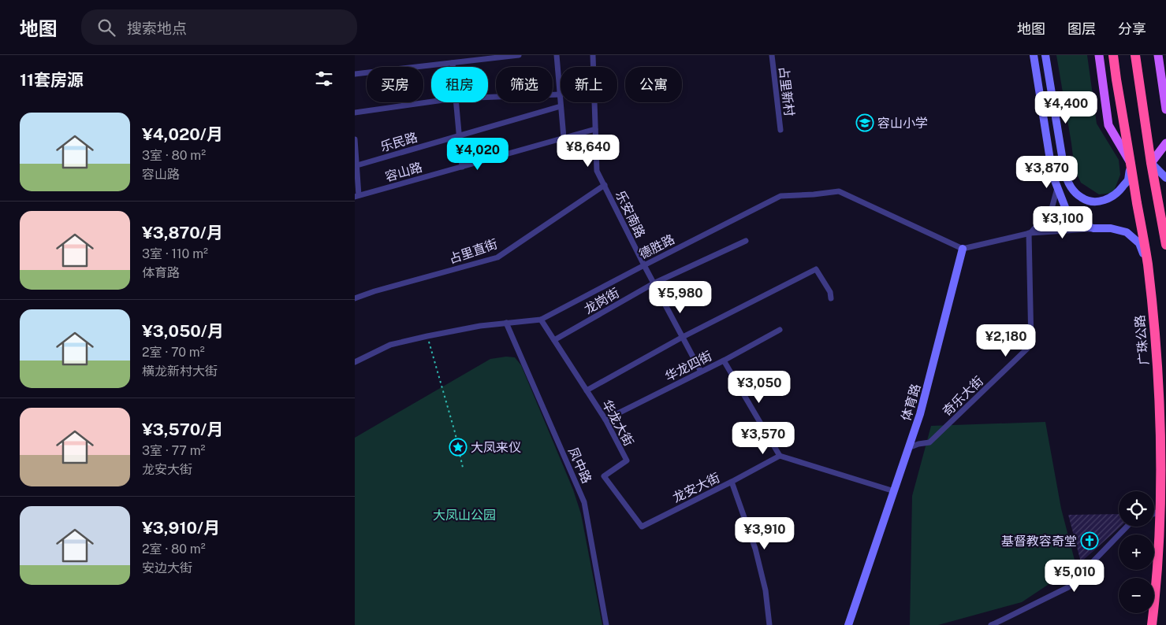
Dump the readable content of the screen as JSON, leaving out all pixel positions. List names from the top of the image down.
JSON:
{
  "streets": {
    "highway": ["广珠公路"],
    "main road": ["体育路"],
    "street": [
      "占里新村",
      "乐民路",
      "容山路",
      "乐安南路",
      "德胜路",
      "占里直街",
      "龙岗街",
      "华龙四街",
      "奇乐大街",
      "华龙大街",
      "凤中路",
      "龙安大街"
    ]
  },
  "crossings": [
    ["容山路", "乐安南路"],
    ["乐安南路", "德胜路"],
    ["乐安南路", "占里直街"],
    ["乐安南路", "龙岗街"],
    ["乐安南路", "华龙四街"],
    ["德胜路", "体育路"],
    ["德胜路", "华龙大街"],
    ["德胜路", "凤中路"],
    ["龙岗街", "华龙大街"],
    ["华龙四街", "华龙大街"],
    ["奇乐大街", "体育路"],
    ["华龙大街", "龙安大街"]
  ],
  "parks": ["大凤山公园"],
  "places": {
    "school or university": ["容山小学"],
    "place": ["大凤来仪"],
    "church": ["基督教容奇堂"]
  },
  "page": {
    "header": "地图",
    "search": "搜索地点",
    "nav": ["地图", "图层", "分享"],
    "heading": "11套房源",
    "chip": [
      "买房",
      "租房",
      "筛选",
      "新上",
      "公寓"
    ],
    "price": [
      "¥4,400",
      "¥8,640",
      "¥4,020",
      "¥3,870",
      "¥3,100",
      "¥5,980",
      "¥2,180",
      "¥3,050",
      "¥3,570",
      "¥3,910",
      "¥5,010"
    ],
    "list": [
      {
        "name": "¥4,020/月",
        "note": "3室 · 80 m² · 容山路"
      },
      {
        "name": "¥3,870/月",
        "note": "3室 · 110 m² · 体育路"
      },
      {
        "name": "¥3,050/月",
        "note": "2室 · 70 m² · 横龙新村大街"
      },
      {
        "name": "¥3,570/月",
        "note": "3室 · 77 m² · 龙安大街"
      },
      {
        "name": "¥3,910/月",
        "note": "2室 · 80 m² · 安边大街"
      }
    ],
    "map_buttons": ["+", "−"]
  }
}
